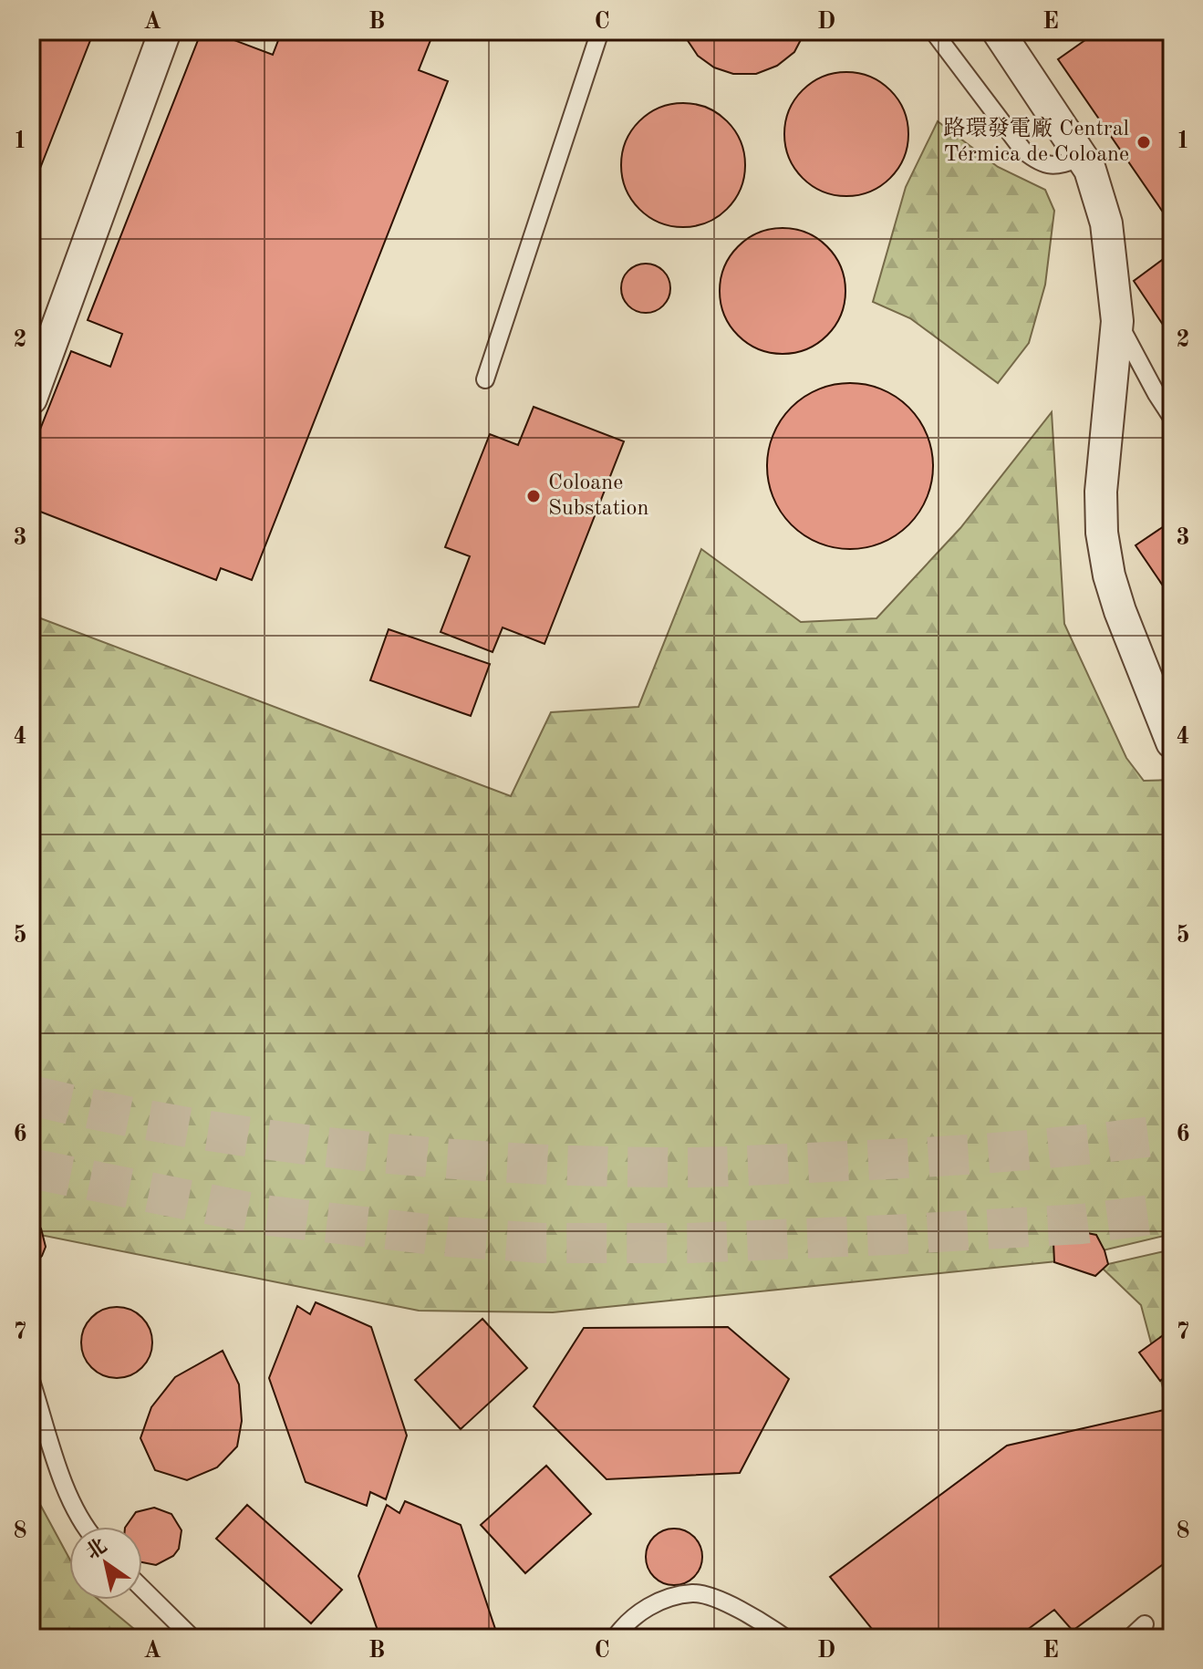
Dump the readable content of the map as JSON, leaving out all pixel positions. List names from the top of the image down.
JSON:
{
  "places": ["路環發電廠 Central Térmica de Coloane", "Coloane Substation"],
  "north": "top left",
  "grid": {
    "columns": [
      "A",
      "B",
      "C",
      "D",
      "E"
    ],
    "rows": [
      "1",
      "2",
      "3",
      "4",
      "5",
      "6",
      "7",
      "8"
    ]
  }
}
